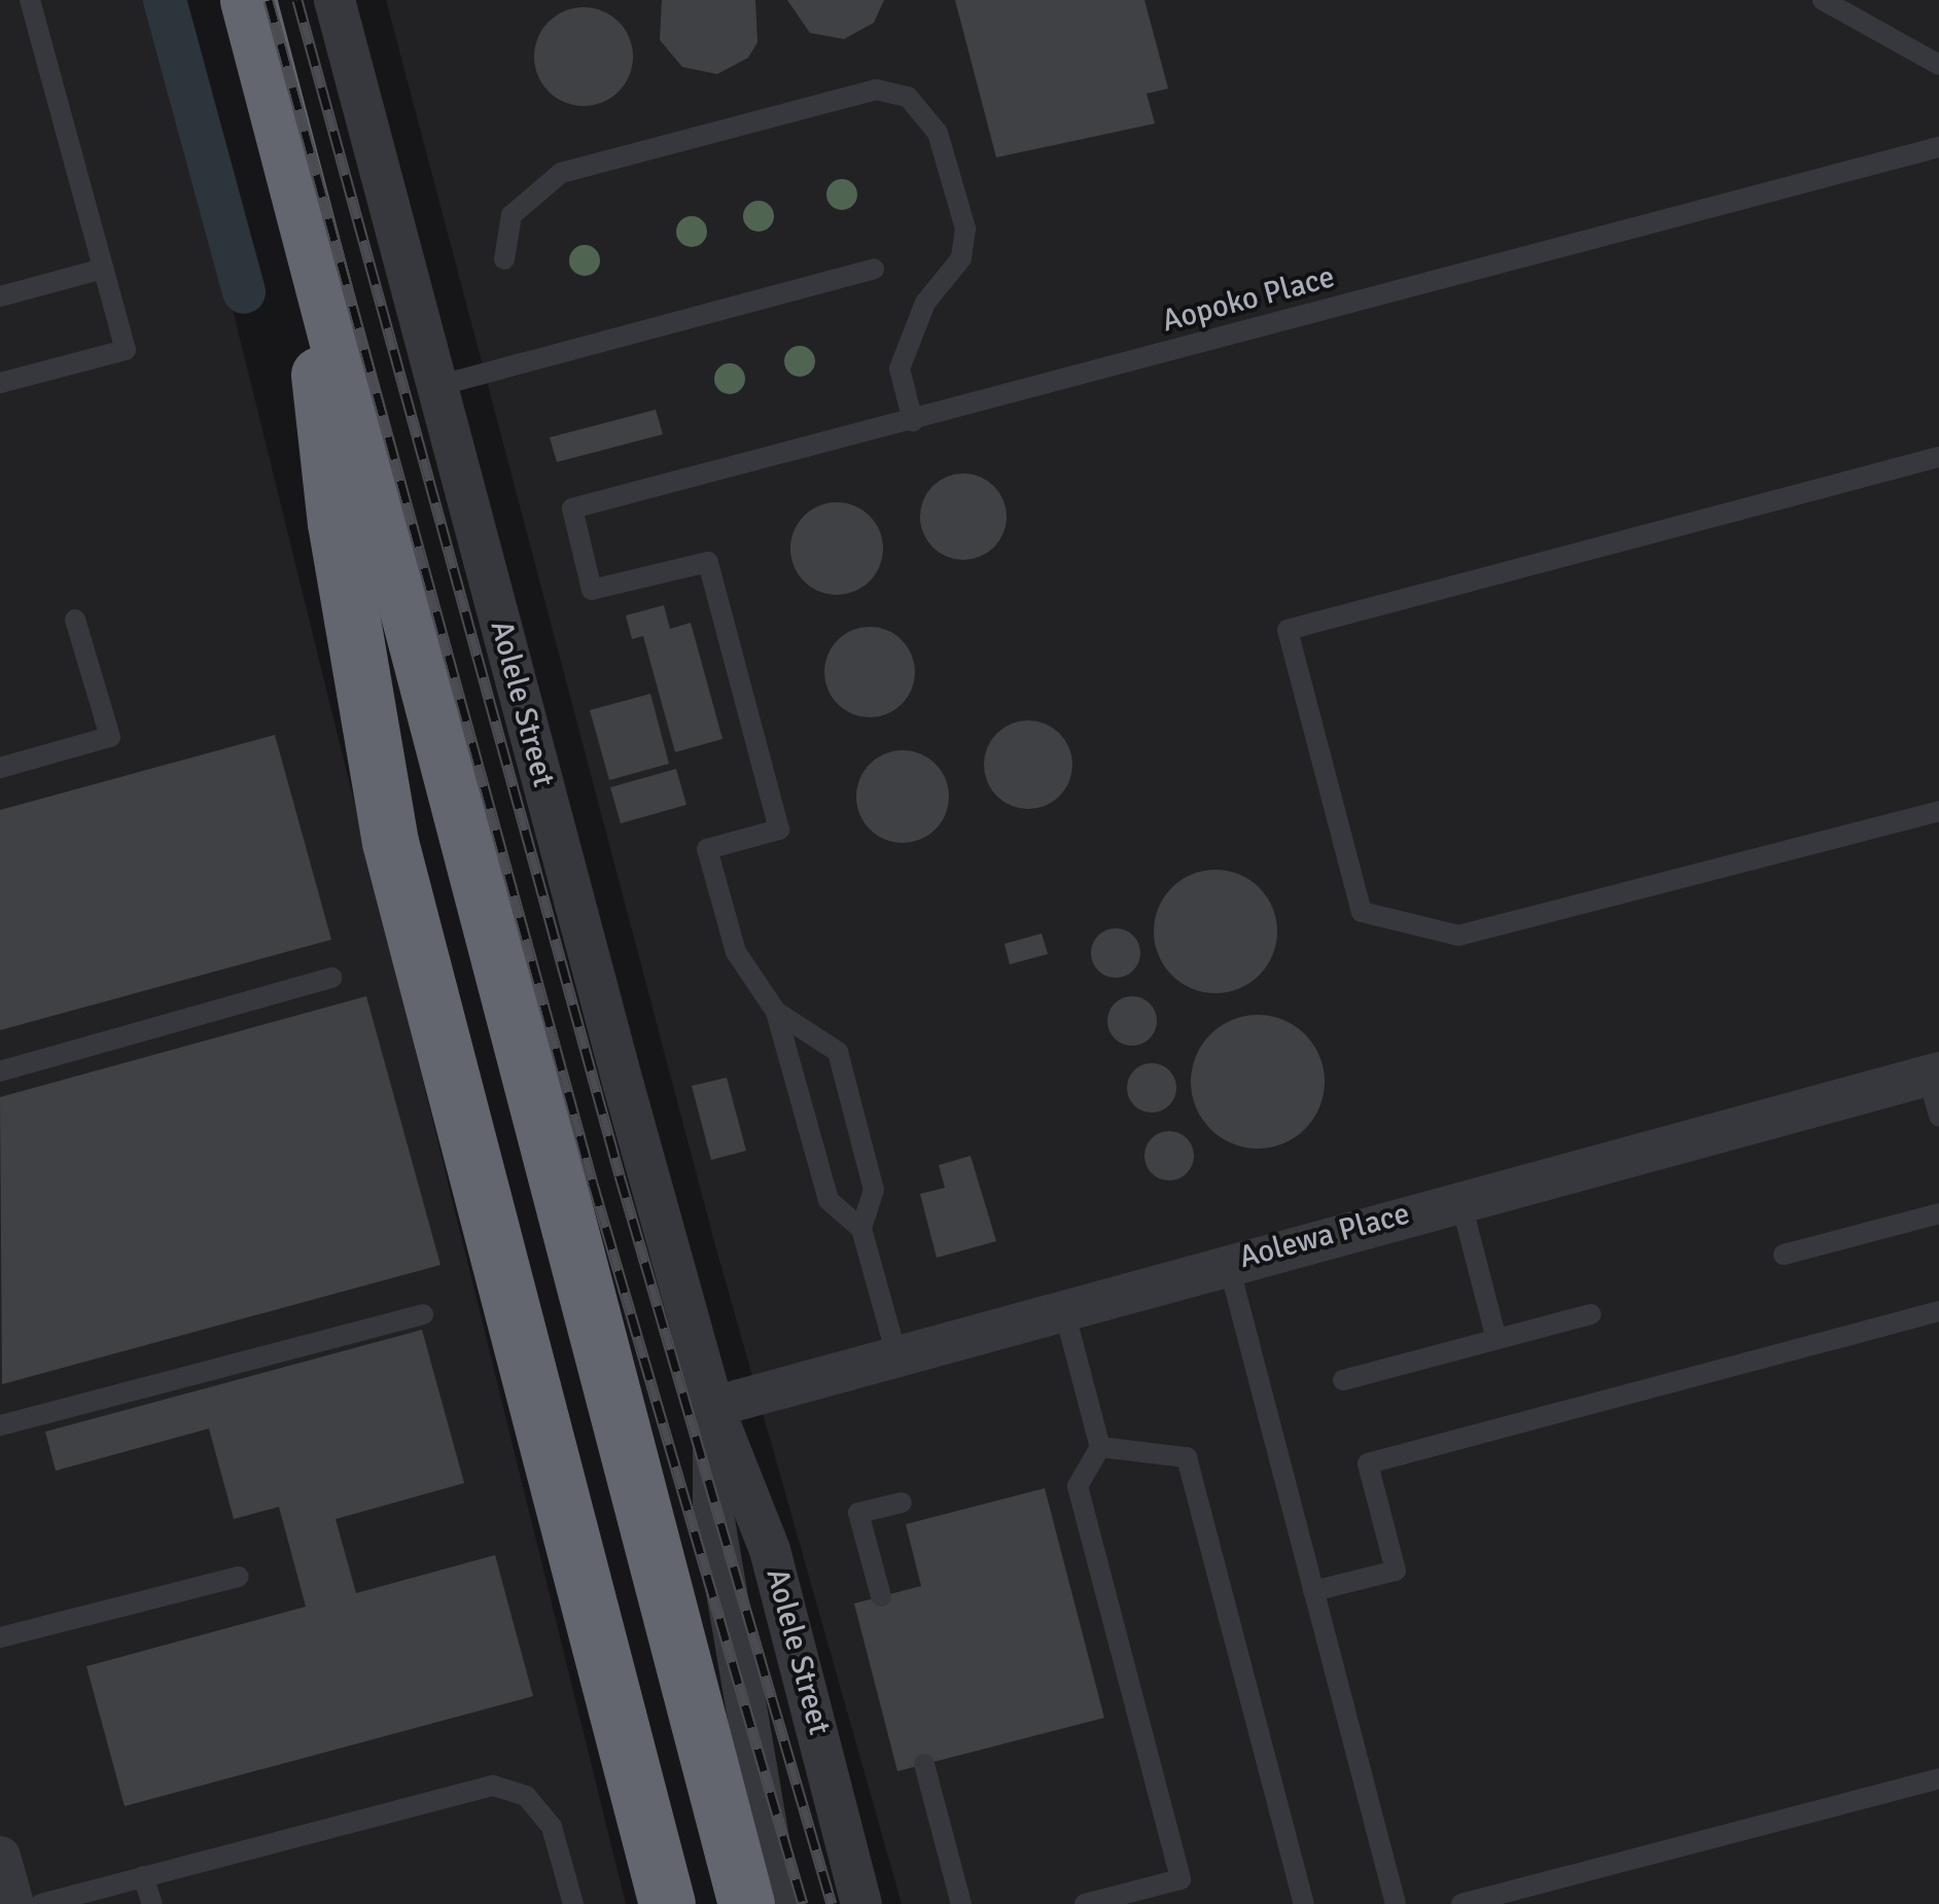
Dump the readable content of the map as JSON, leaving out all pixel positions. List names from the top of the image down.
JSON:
{
  "streets": {
    "street": ["Aolele Street", "Aolewa Place"],
    "lane": ["Aopoko Place"]
  },
  "crossings": [
    ["Aolele Street", "Aolewa Place"]
  ]
}
